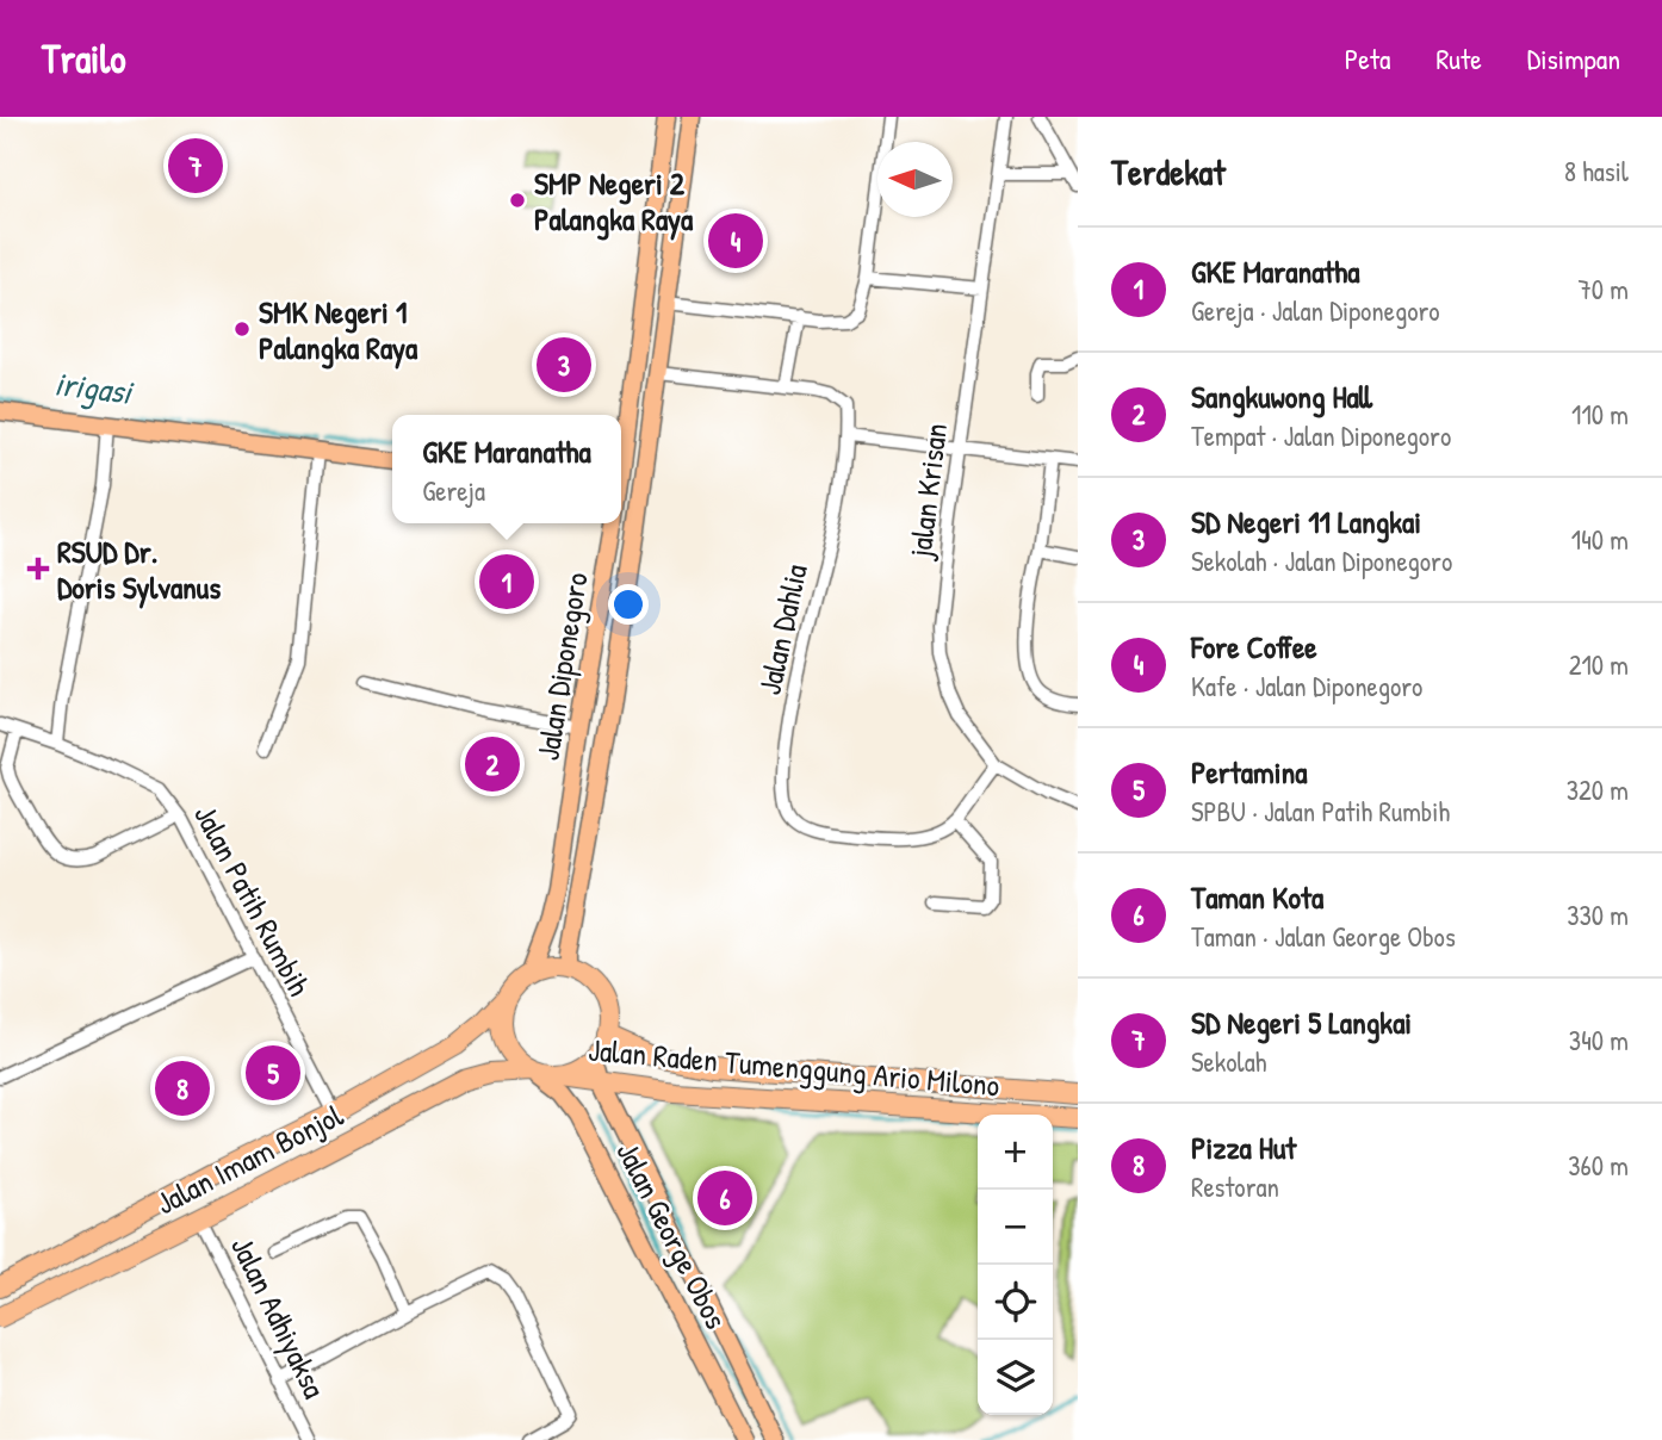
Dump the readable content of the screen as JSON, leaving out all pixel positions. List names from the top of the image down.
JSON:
{
  "streets": {
    "highway": ["Jalan Raden Tumenggung Ario Milono", "Jalan Imam Bonjol"],
    "main road": ["Jalan Diponegoro", "Jalan George Obos"],
    "street": [
      "jalan Krisan",
      "Jalan Dahlia",
      "Jalan Patih Rumbih",
      "Jalan Adhiyaksa"
    ]
  },
  "crossings": [
    ["Jalan Dahlia", "Jalan Diponegoro"],
    ["Jalan Diponegoro", "Jalan Raden Tumenggung Ario Milono"],
    ["Jalan Diponegoro", "Jalan Imam Bonjol"],
    ["Jalan Diponegoro", "Jalan George Obos"],
    ["Jalan Patih Rumbih", "Jalan Imam Bonjol"],
    ["Jalan Raden Tumenggung Ario Milono", "Jalan Imam Bonjol"],
    ["Jalan Raden Tumenggung Ario Milono", "Jalan George Obos"],
    ["Jalan Imam Bonjol", "Jalan George Obos"],
    ["Jalan Imam Bonjol", "Jalan Adhiyaksa"]
  ],
  "water": ["irigasi"],
  "places": {
    "other": ["SMP Negeri 2 Palangka Raya", "SMK Negeri 1 Palangka Raya"],
    "health": ["RSUD Dr. Doris Sylvanus"]
  },
  "north": "left",
  "page": {
    "header": "Trailo",
    "nav": ["Peta", "Rute", "Disimpan"],
    "heading": ["Terdekat", "8 hasil"],
    "pins": [
      "7",
      "4",
      "3",
      "1",
      "2",
      "5",
      "8",
      "6"
    ],
    "list": [
      {
        "mark": "1",
        "name": "GKE Maranatha",
        "note": "Gereja · Jalan Diponegoro",
        "value": "70 m"
      },
      {
        "mark": "2",
        "name": "Sangkuwong Hall",
        "note": "Tempat · Jalan Diponegoro",
        "value": "110 m"
      },
      {
        "mark": "3",
        "name": "SD Negeri 11 Langkai",
        "note": "Sekolah · Jalan Diponegoro",
        "value": "140 m"
      },
      {
        "mark": "4",
        "name": "Fore Coffee",
        "note": "Kafe · Jalan Diponegoro",
        "value": "210 m"
      },
      {
        "mark": "5",
        "name": "Pertamina",
        "note": "SPBU · Jalan Patih Rumbih",
        "value": "320 m"
      },
      {
        "mark": "6",
        "name": "Taman Kota",
        "note": "Taman · Jalan George Obos",
        "value": "330 m"
      },
      {
        "mark": "7",
        "name": "SD Negeri 5 Langkai",
        "note": "Sekolah",
        "value": "340 m"
      },
      {
        "mark": "8",
        "name": "Pizza Hut",
        "note": "Restoran",
        "value": "360 m"
      }
    ],
    "popup": ["GKE Maranatha", "Gereja"],
    "map_buttons": ["+", "−"]
  }
}
